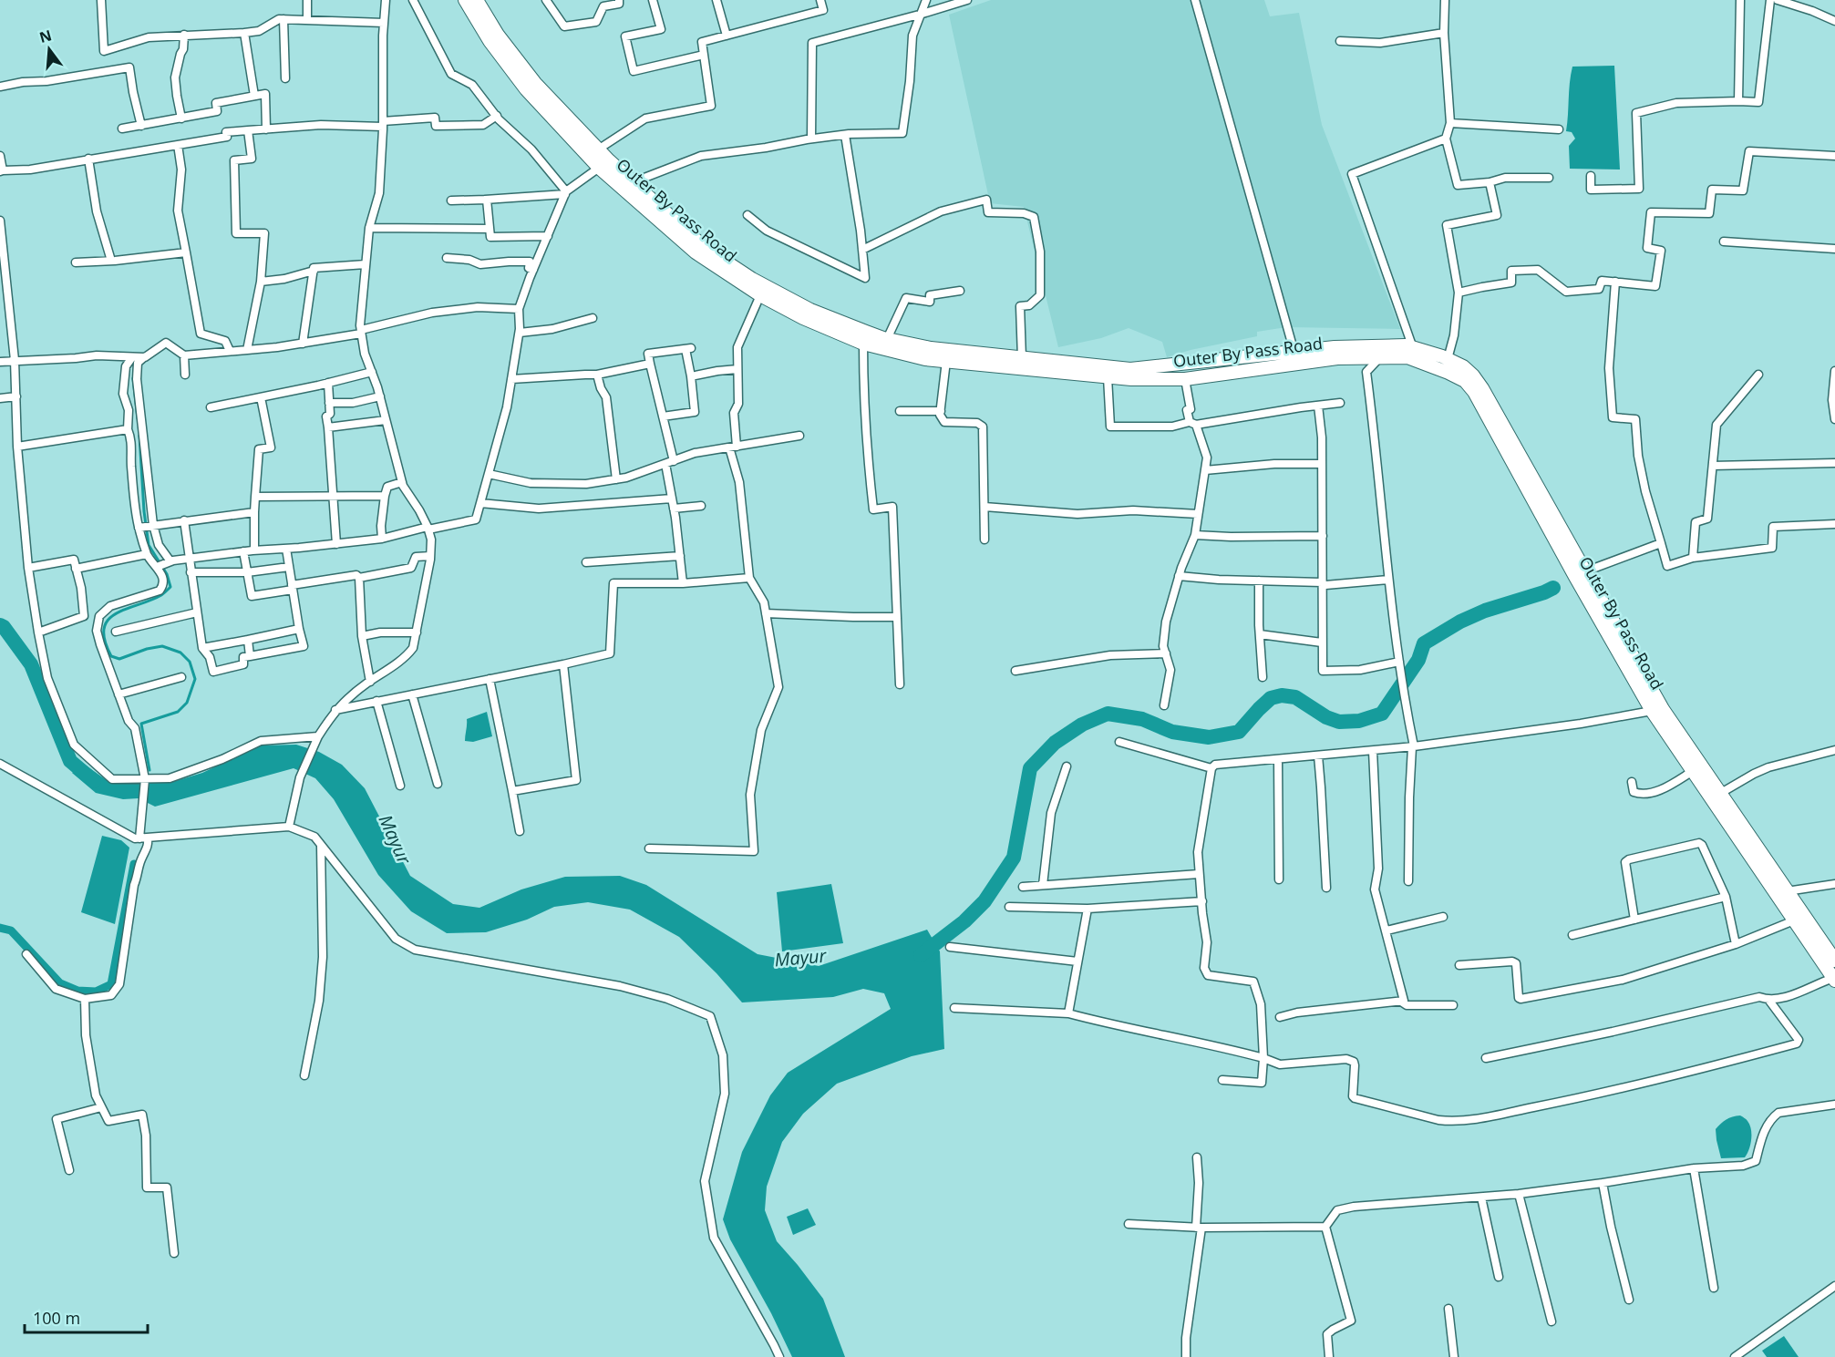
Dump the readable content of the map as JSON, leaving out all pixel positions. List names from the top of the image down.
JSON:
{
  "streets": {
    "main road": ["Outer By Pass Road"]
  },
  "water": ["Mayur"],
  "scale_bar": "100 m",
  "north": "top"
}
